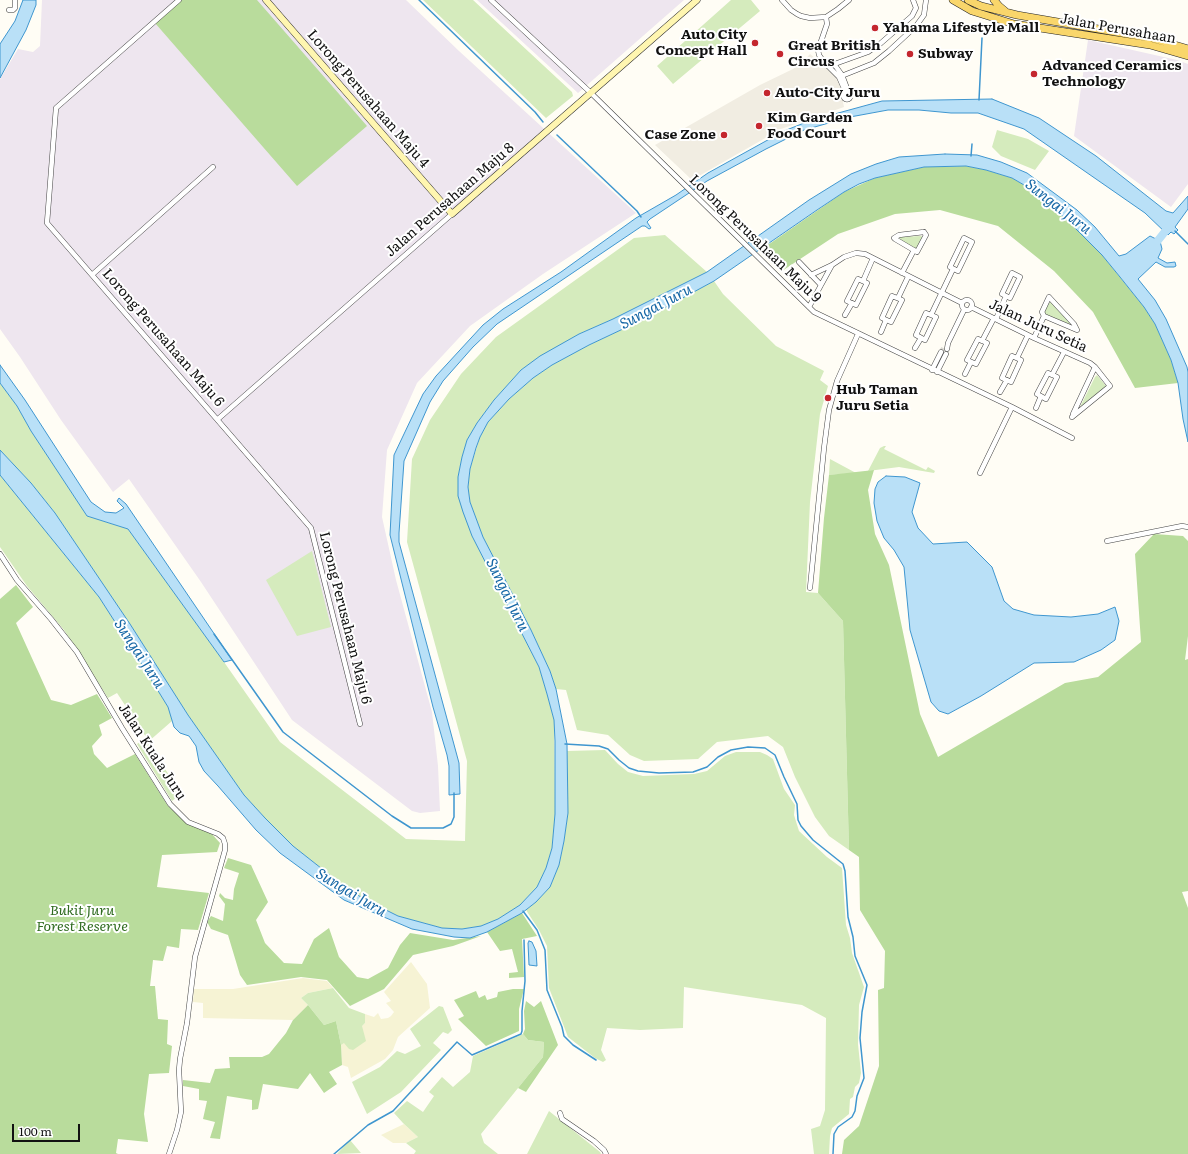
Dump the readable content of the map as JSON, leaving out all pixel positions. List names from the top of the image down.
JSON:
{
  "streets": {
    "main road": ["Jalan Perusahaan"],
    "street": [
      "Lorong Perusahaan Maju 4",
      "Jalan Perusahaan Maju 8",
      "Lorong Perusahaan Maju 9",
      "Jalan Juru Setia",
      "Lorong Perusahaan Maju 6",
      "Jalan Kuala Juru"
    ]
  },
  "crossings": [
    ["Lorong Perusahaan Maju 4", "Jalan Perusahaan Maju 8"],
    ["Jalan Perusahaan Maju 8", "Lorong Perusahaan Maju 9"],
    ["Jalan Perusahaan Maju 8", "Lorong Perusahaan Maju 6"]
  ],
  "water": ["Sungai Juru"],
  "parks": ["Bukit Juru Forest Reserve"],
  "places": [
    "Yahama Lifestyle Mall",
    "Auto City Concept Hall",
    "Great British Circus",
    "Subway",
    "Advanced Ceramics Technology",
    "Auto-City Juru",
    "Kim Garden Food Court",
    "Case Zone",
    "Hub Taman Juru Setia"
  ],
  "scale_bar": "100 m"
}
